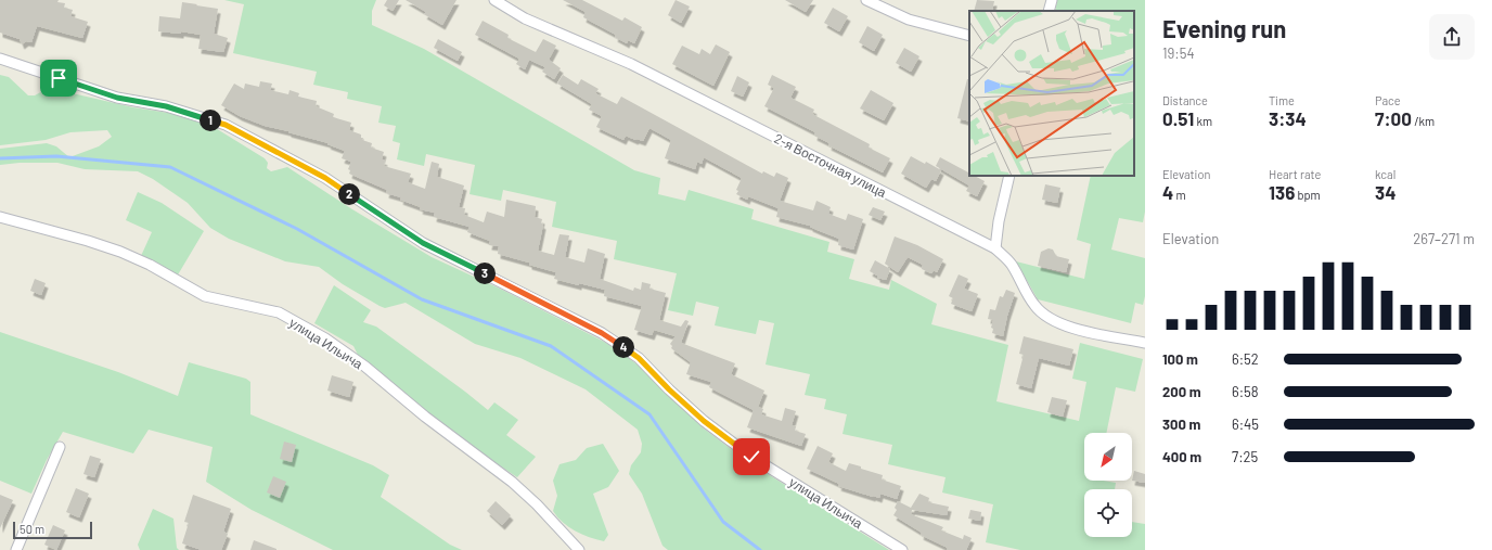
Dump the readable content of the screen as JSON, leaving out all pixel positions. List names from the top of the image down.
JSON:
{
  "streets": {
    "street": ["2-я Восточная улица", "улица Ильича"]
  },
  "scale_bar": "50 m",
  "north": "bottom left",
  "page": {
    "heading": ["Evening run", "19:54"],
    "stats": [
      ["Distance", "0.51 km"],
      ["Time", "3:34"],
      ["Pace", "7:00 /km"],
      ["Elevation", "4 m"],
      ["Heart rate", "136 bpm"],
      ["kcal", "34"]
    ],
    "pins": [
      "1",
      "2",
      "3",
      "4"
    ],
    "chart": ["Elevation", "267–271 m"],
    "list": [
      {
        "name": "100 m",
        "note": "6:52"
      },
      {
        "name": "200 m",
        "note": "6:58"
      },
      {
        "name": "300 m",
        "note": "6:45"
      },
      {
        "name": "400 m",
        "note": "7:25"
      }
    ],
    "scale": "50 m"
  }
}
